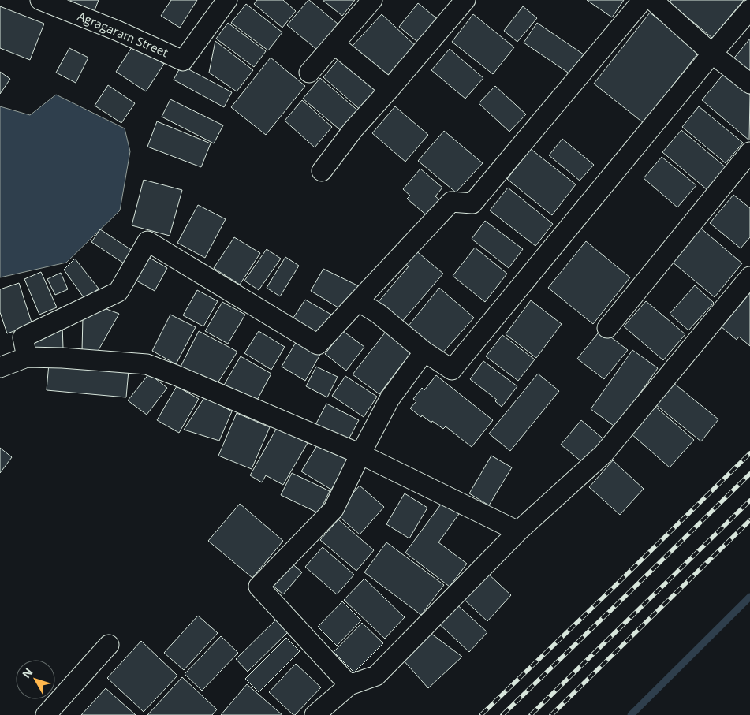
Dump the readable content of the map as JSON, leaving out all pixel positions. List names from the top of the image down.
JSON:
{
  "streets": {
    "street": ["Agragaram Street"]
  },
  "north": "top left"
}
